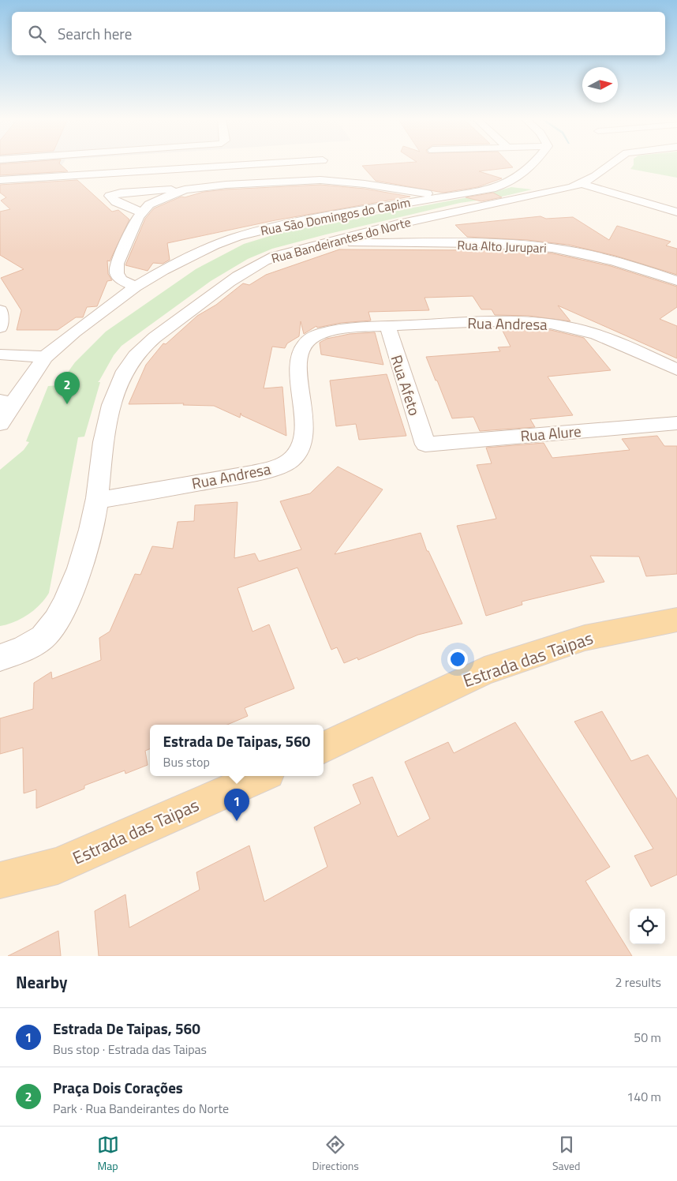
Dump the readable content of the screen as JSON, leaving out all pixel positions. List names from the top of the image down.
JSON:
{
  "streets": {
    "main road": ["Estrada das Taipas"],
    "street": [
      "Rua São Domingos do Capim",
      "Rua Bandeirantes do Norte",
      "Rua Alto Jurupari",
      "Rua Andresa",
      "Rua Afeto",
      "Rua Alure"
    ]
  },
  "crossings": [
    ["Rua Bandeirantes do Norte", "Rua Alto Jurupari"],
    ["Rua Bandeirantes do Norte", "Rua Andresa"],
    ["Rua Andresa", "Rua Afeto"],
    ["Rua Afeto", "Rua Alure"]
  ],
  "north": "right",
  "page": {
    "search": "Search here",
    "pins": ["2", "1"],
    "popup": ["Estrada De Taipas, 560", "Bus stop"],
    "heading": ["Nearby", "2 results"],
    "list": [
      {
        "mark": "1",
        "name": "Estrada De Taipas, 560",
        "note": "Bus stop · Estrada das Taipas",
        "value": "50 m"
      },
      {
        "mark": "2",
        "name": "Praça Dois Corações",
        "note": "Park · Rua Bandeirantes do Norte",
        "value": "140 m"
      }
    ],
    "nav": ["Map", "Directions", "Saved"]
  }
}
